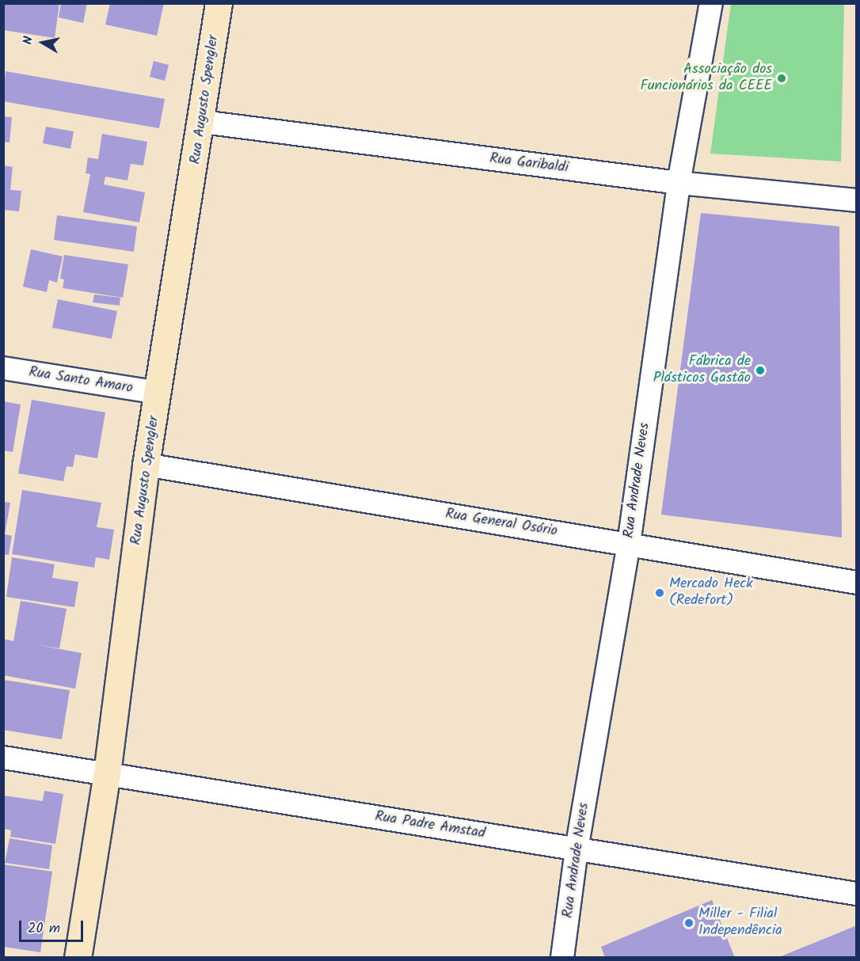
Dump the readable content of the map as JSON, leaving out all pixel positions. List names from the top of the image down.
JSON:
{
  "streets": {
    "street": [
      "Rua Augusto Spengler",
      "Rua Garibaldi",
      "Rua Santo Amaro",
      "Rua Andrade Neves",
      "Rua General Osório",
      "Rua Padre Amstad"
    ]
  },
  "crossings": [
    ["Rua Augusto Spengler", "Rua Garibaldi"],
    ["Rua Augusto Spengler", "Rua Santo Amaro"],
    ["Rua Augusto Spengler", "Rua General Osório"],
    ["Rua Augusto Spengler", "Rua Padre Amstad"],
    ["Rua Garibaldi", "Rua Andrade Neves"],
    ["Rua Andrade Neves", "Rua General Osório"],
    ["Rua Andrade Neves", "Rua Padre Amstad"]
  ],
  "places": [
    "Associação dos Funcionários da CEEE",
    "Fábrica de Plásticos Gastão",
    "Mercado Heck (Redefort)",
    "Miller - Filial Independência"
  ],
  "scale_bar": "20 m",
  "north": "left"
}
